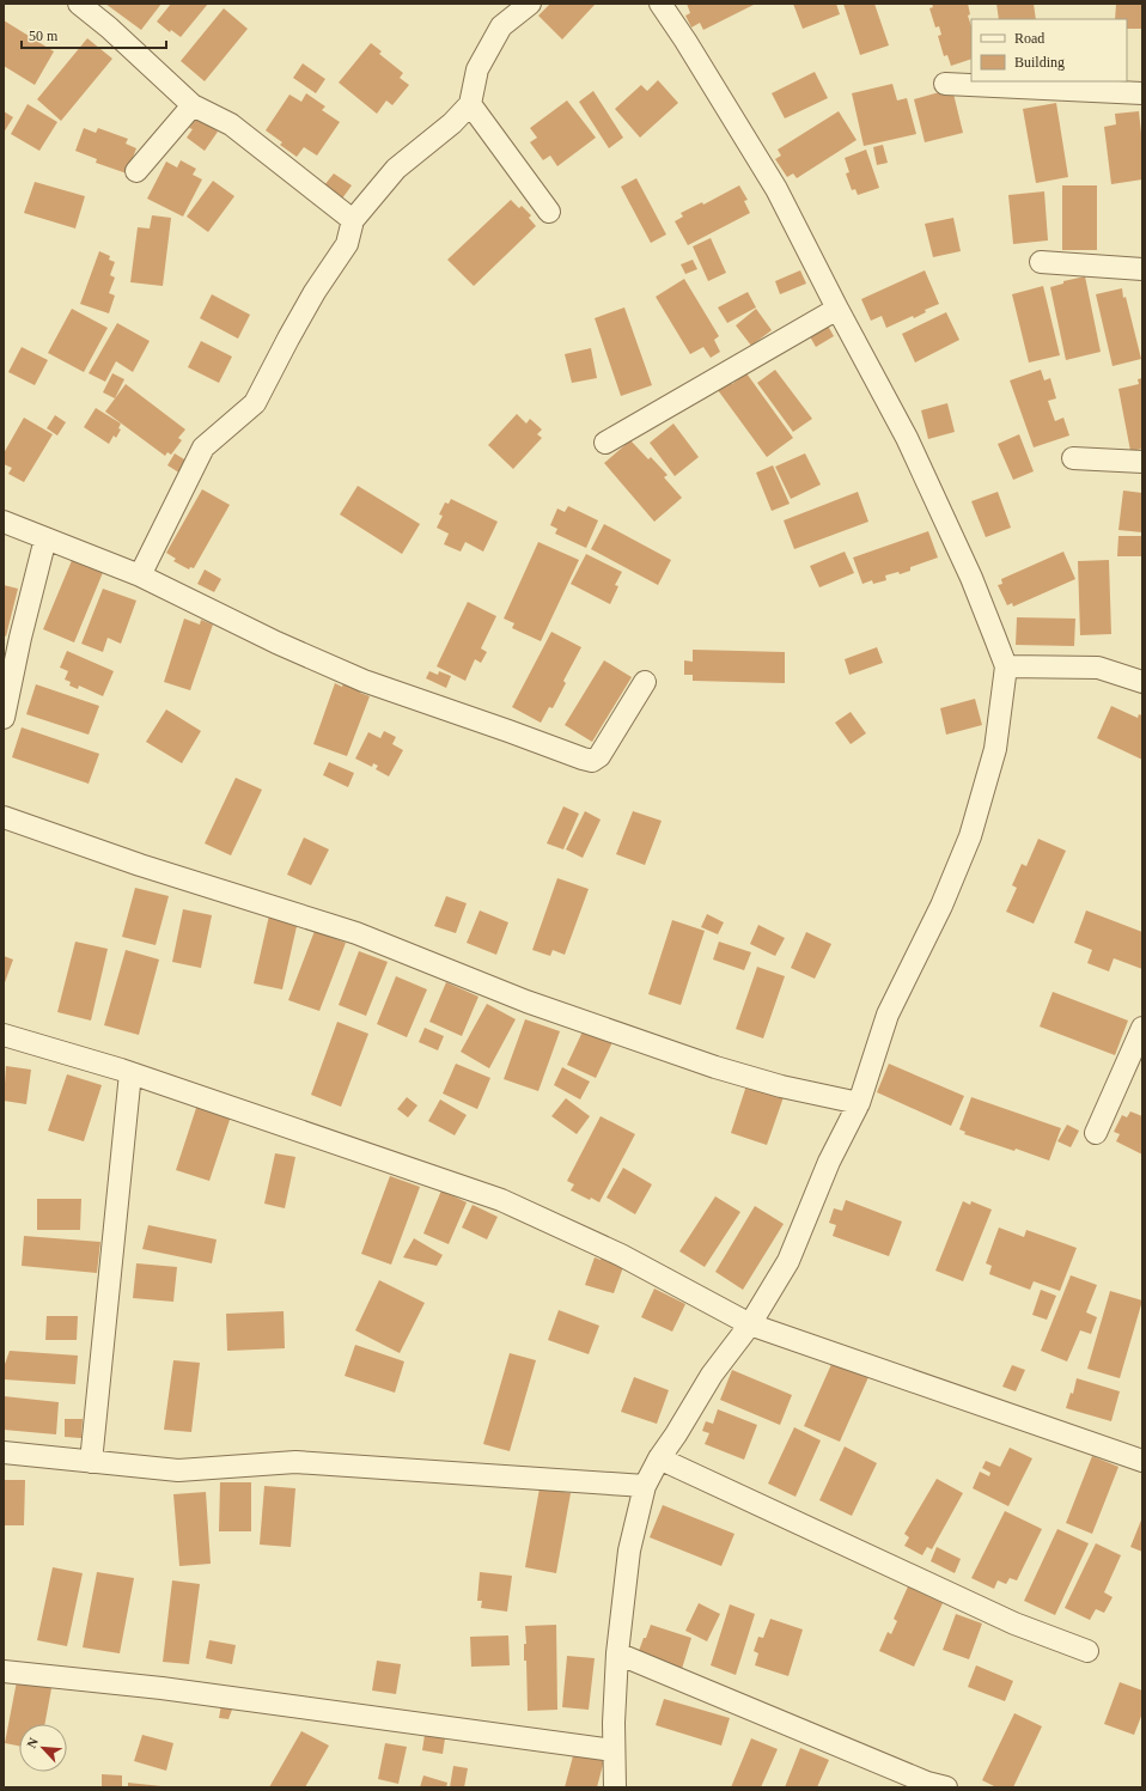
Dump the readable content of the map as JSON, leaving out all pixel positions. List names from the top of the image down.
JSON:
{
  "legend": ["Road", "Building"],
  "scale_bar": "50 m",
  "north": "top left"
}
